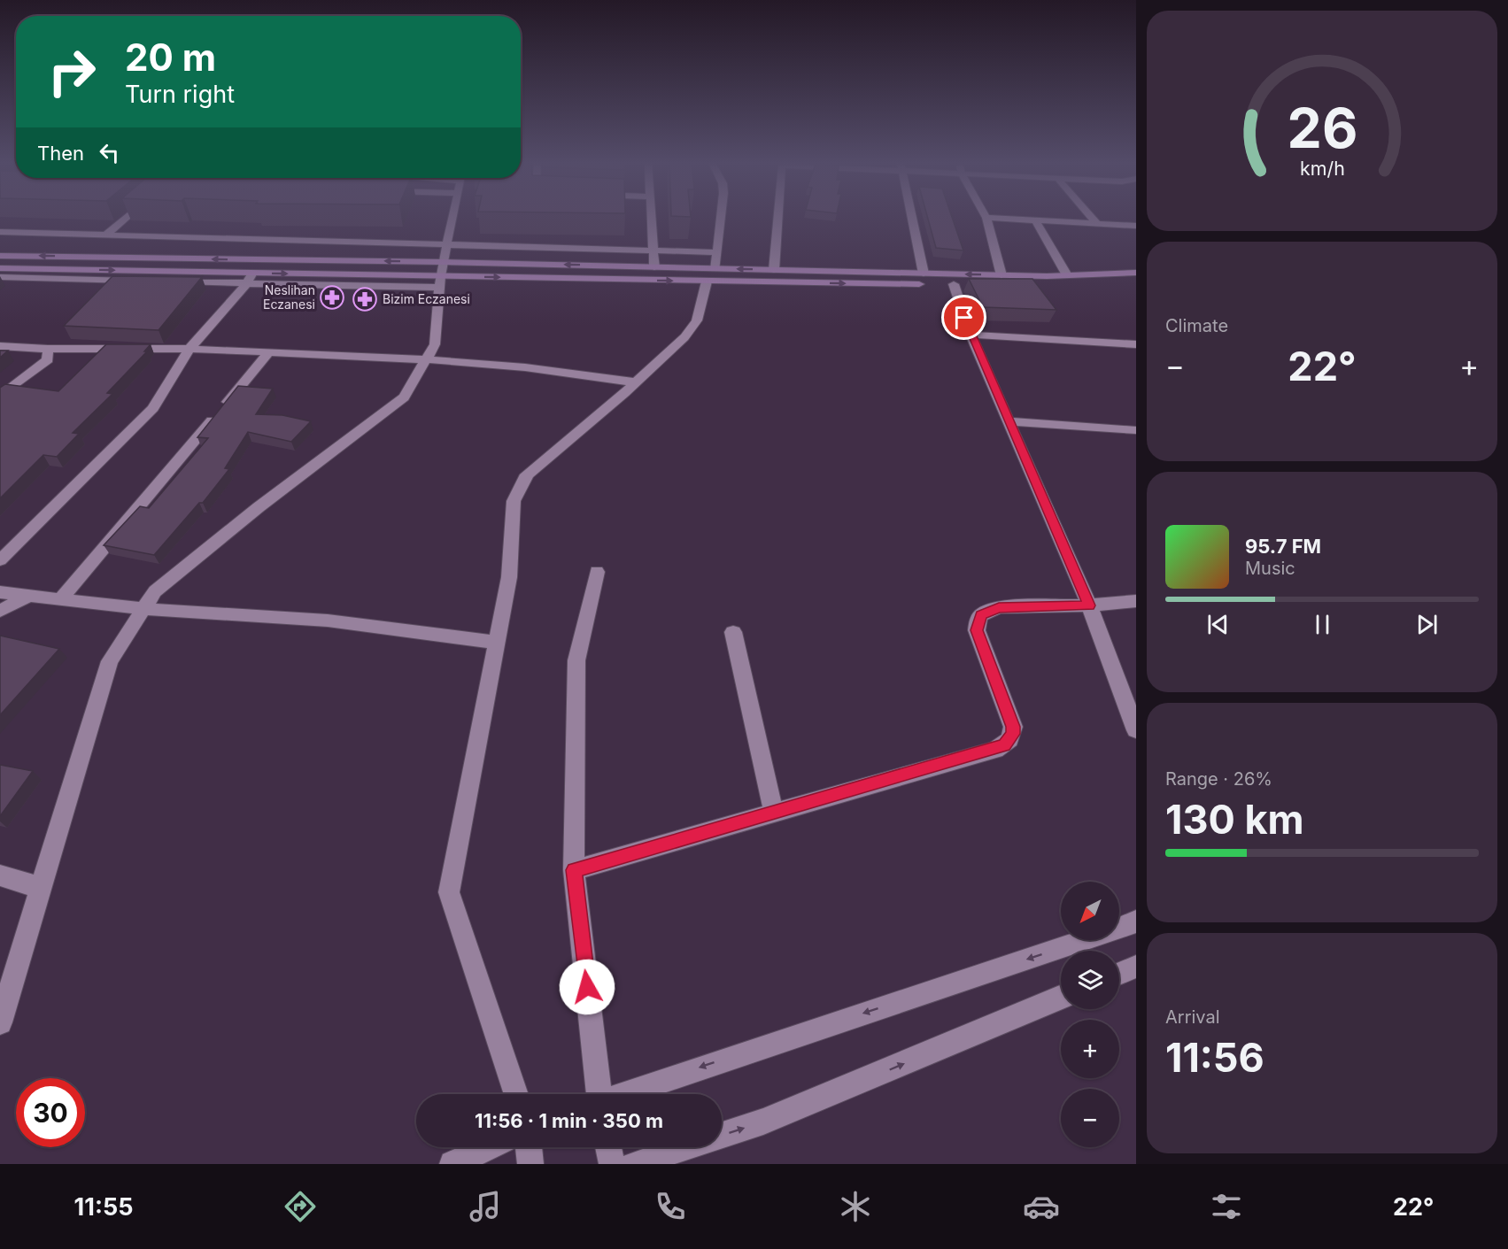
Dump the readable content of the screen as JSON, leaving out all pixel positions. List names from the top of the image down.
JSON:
{
  "places": {
    "pharmacy": ["Neslihan Eczanesi", "Bizim Eczanesi"]
  },
  "north": "bottom left",
  "page": {
    "turn": ["20 m", "Turn right"],
    "then": "Then",
    "tile": [
      "Climate",
      ["Range · 26%", "130 km"],
      ["Arrival", "11:56"]
    ],
    "heat": ["−", "22°", "+"],
    "song": ["95.7 FM", "Music"],
    "map_buttons": ["+", "−"],
    "limit": "30",
    "trip": "11:56 · 1 min · 350 m",
    "tabs": ["11:55", "22°"],
    "gauge": ["26", "km/h"]
  }
}
